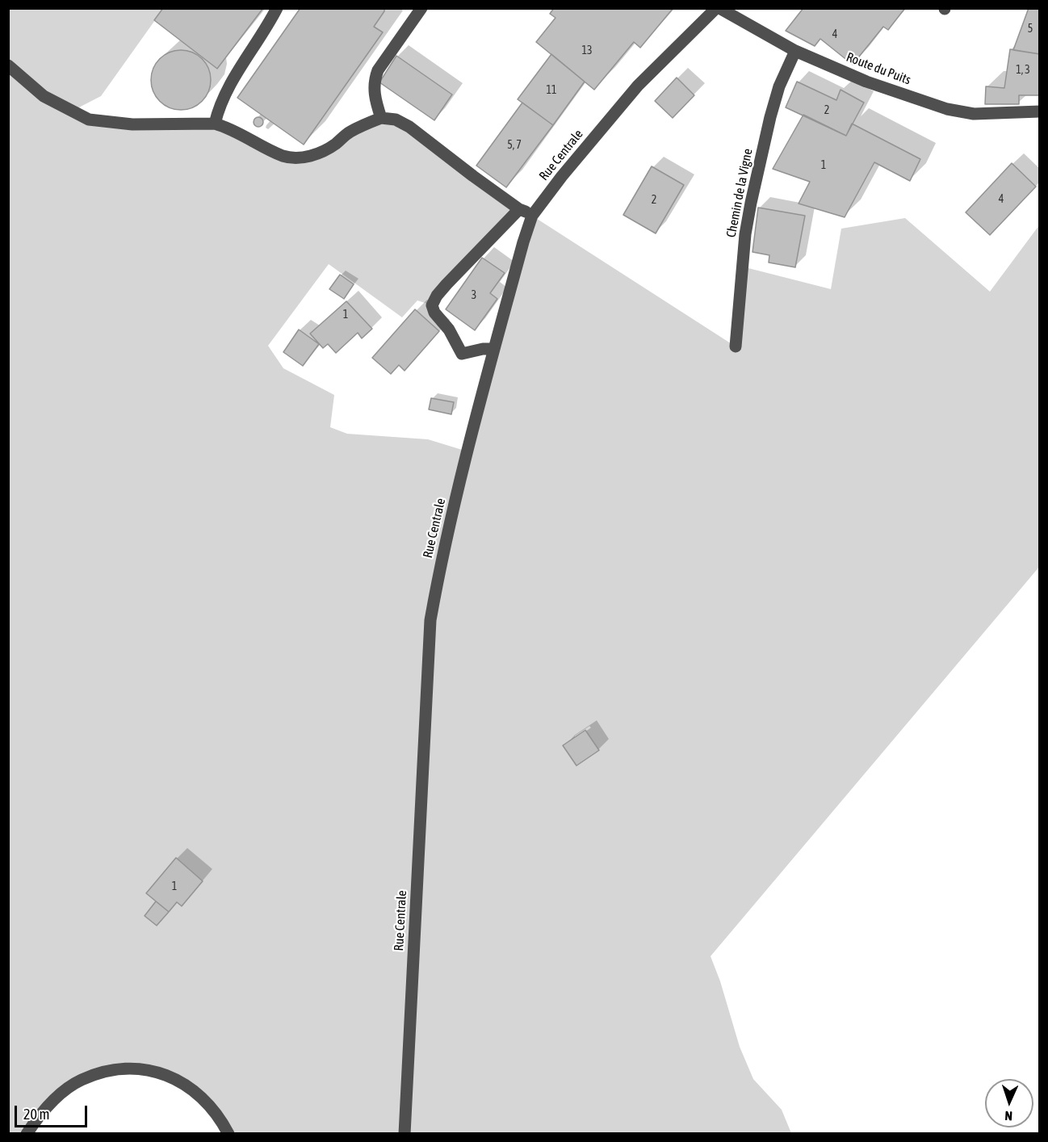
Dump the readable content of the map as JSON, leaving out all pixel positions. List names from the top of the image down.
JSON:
{
  "streets": {
    "street": ["Route du Puits", "Rue Centrale", "Chemin de la Vigne"]
  },
  "crossings": [
    ["Route du Puits", "Rue Centrale"],
    ["Route du Puits", "Chemin de la Vigne"]
  ],
  "house_numbers": [
    "5",
    "4",
    "13",
    "1, 3",
    "11",
    "2",
    "5, 7",
    "1",
    "4",
    "2",
    "3",
    "1",
    "1"
  ],
  "scale_bar": "20 m",
  "north": "bottom"
}
